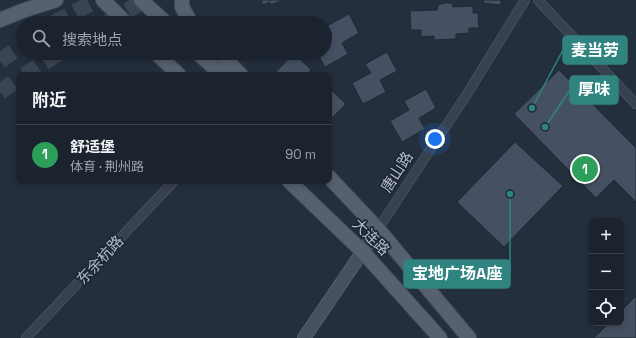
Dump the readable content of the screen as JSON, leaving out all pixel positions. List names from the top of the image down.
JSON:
{
  "streets": {
    "main road": ["大连路"],
    "street": ["唐山路", "东余杭路"]
  },
  "crossings": [
    ["唐山路", "大连路"]
  ],
  "places": ["麦当劳", "厚味", "宝地广场A座"],
  "page": {
    "search": "搜索地点",
    "heading": "附近",
    "list": [
      {
        "mark": "1",
        "name": "舒适堡",
        "note": "体育 · 荆州路",
        "value": "90 m"
      }
    ],
    "pins": "1",
    "map_buttons": ["+", "−"]
  }
}
